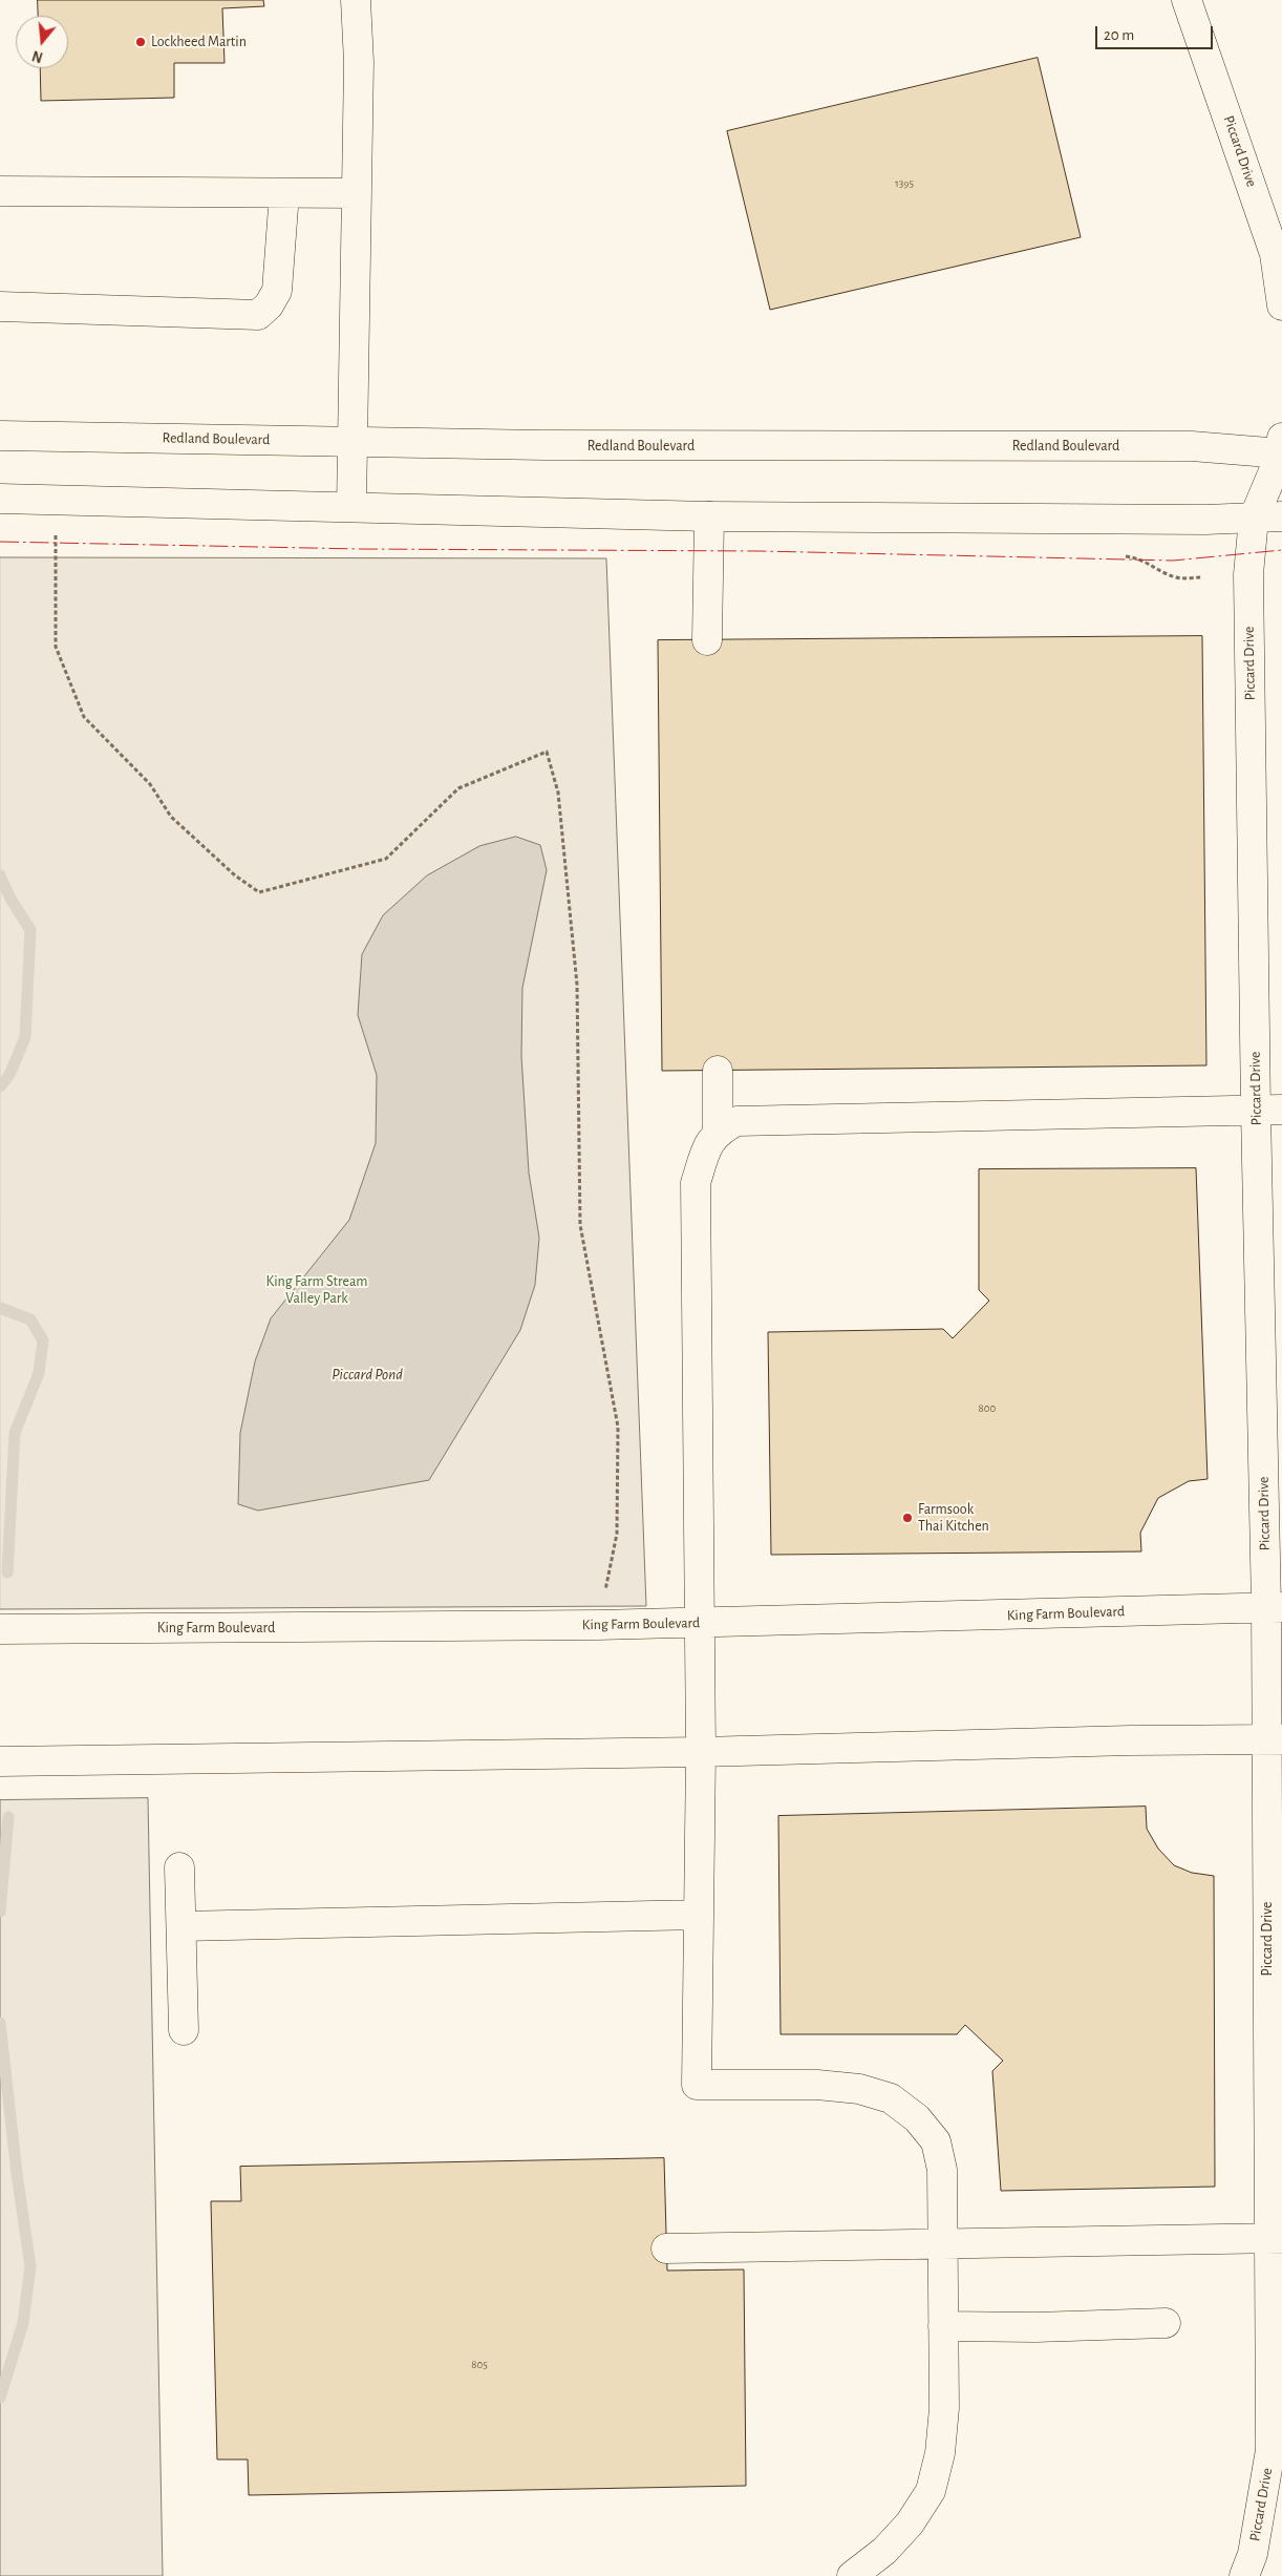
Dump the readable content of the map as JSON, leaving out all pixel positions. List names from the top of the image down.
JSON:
{
  "streets": {
    "street": ["Piccard Drive", "Redland Boulevard", "King Farm Boulevard"]
  },
  "crossings": [
    ["Piccard Drive", "Redland Boulevard"],
    ["Piccard Drive", "King Farm Boulevard"]
  ],
  "water": ["Piccard Pond"],
  "parks": ["King Farm Stream Valley Park"],
  "places": ["Lockheed Martin", "Farmsook Thai Kitchen"],
  "house_numbers": ["1395", "800", "805"],
  "scale_bar": "20 m",
  "north": "bottom"
}
